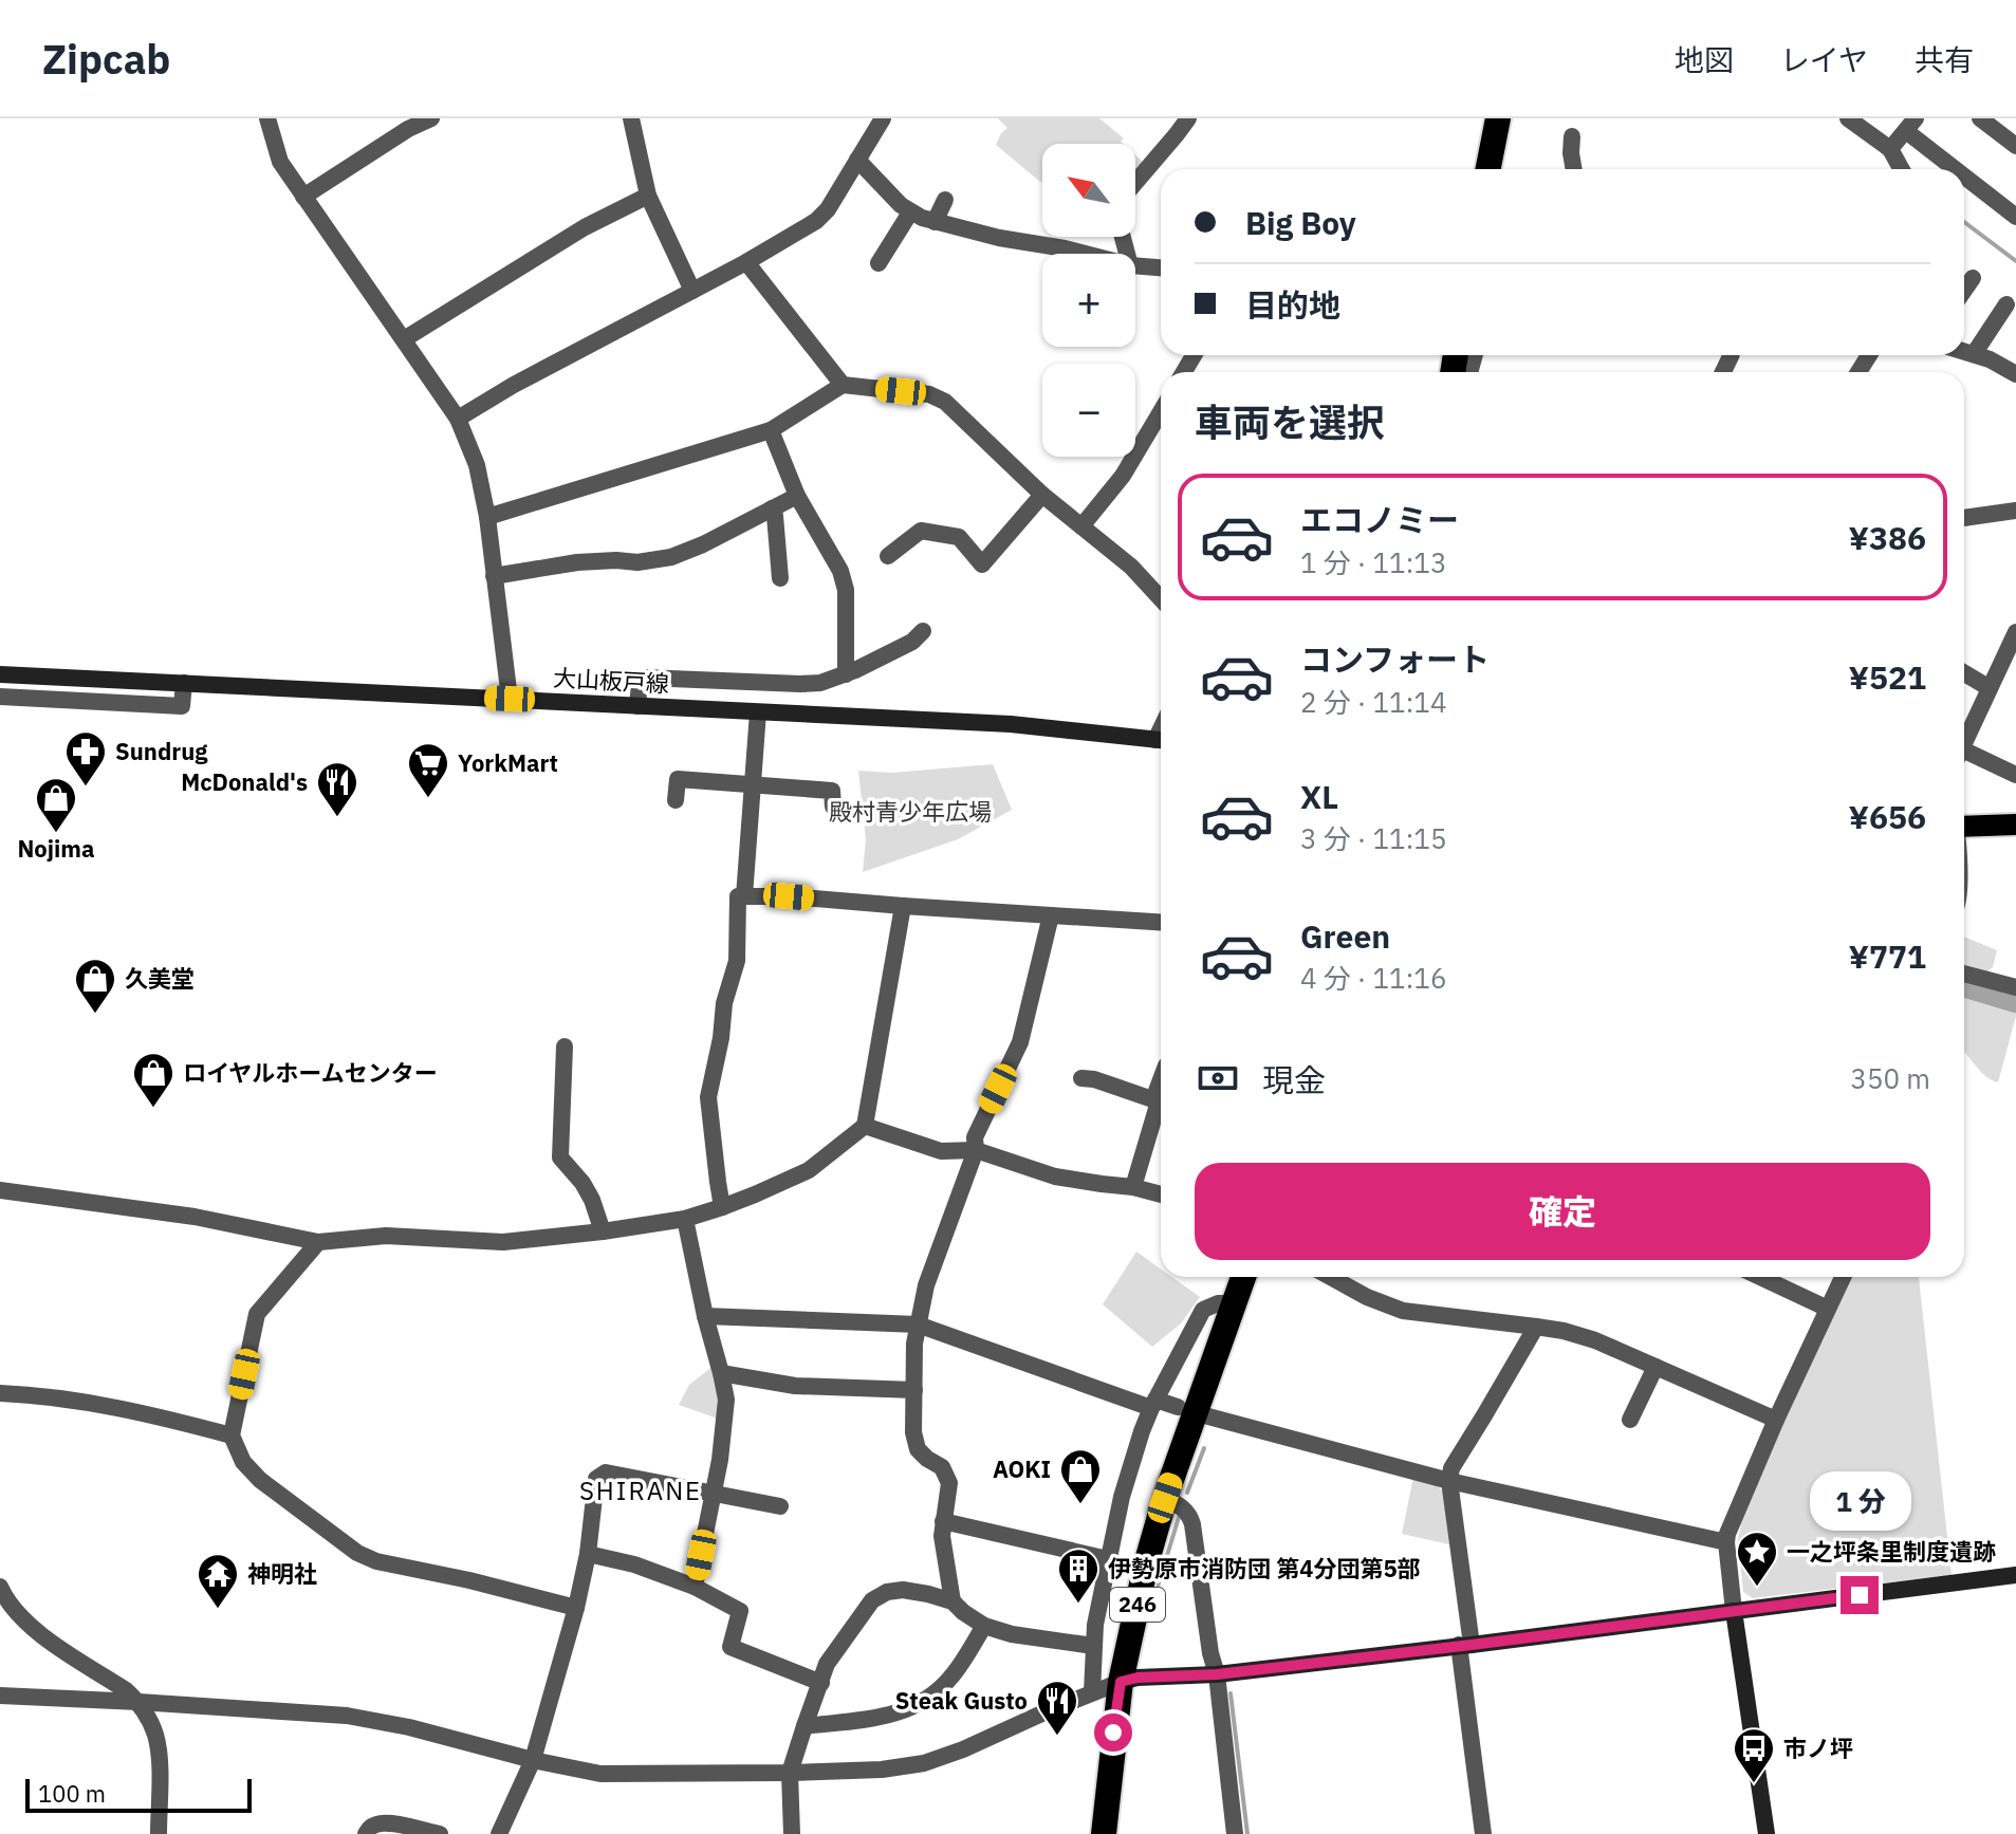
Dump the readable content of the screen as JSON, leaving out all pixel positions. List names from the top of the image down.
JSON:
{
  "streets": {
    "highway": ["246"],
    "main road": ["大山板戸線"]
  },
  "districts": ["SHIRANE"],
  "parks": ["殿村青少年広場"],
  "places": {
    "pharmacy": ["Sundrug"],
    "supermarket": ["YorkMart"],
    "restaurant": ["McDonald's", "Steak Gusto"],
    "shop": [
      "Nojima",
      "久美堂",
      "ロイヤルホームセンター",
      "AOKI"
    ],
    "place": ["一之坪条里制度遺跡"],
    "building": ["伊勢原市消防団 第4分団第5部"],
    "temple": ["神明社"],
    "bus stop": ["市ノ坪"]
  },
  "scale_bar": "100 m",
  "north": "top left",
  "page": {
    "header": "Zipcab",
    "nav": ["地図", "レイヤ", "共有"],
    "map_buttons": ["+", "−"],
    "banner": ["Big Boy", "目的地"],
    "heading": "車両を選択",
    "list": [
      {
        "name": "エコノミー",
        "note": "1 分 · 11:13",
        "value": "¥386"
      },
      {
        "name": "コンフォート",
        "note": "2 分 · 11:14",
        "value": "¥521"
      },
      {
        "name": "XL",
        "note": "3 分 · 11:15",
        "value": "¥656"
      },
      {
        "name": "Green",
        "note": "4 分 · 11:16",
        "value": "¥771"
      }
    ],
    "pay": ["現金", "350 m"],
    "buttons": "確定",
    "bubble": "1 分",
    "scale": "100 m"
  }
}
